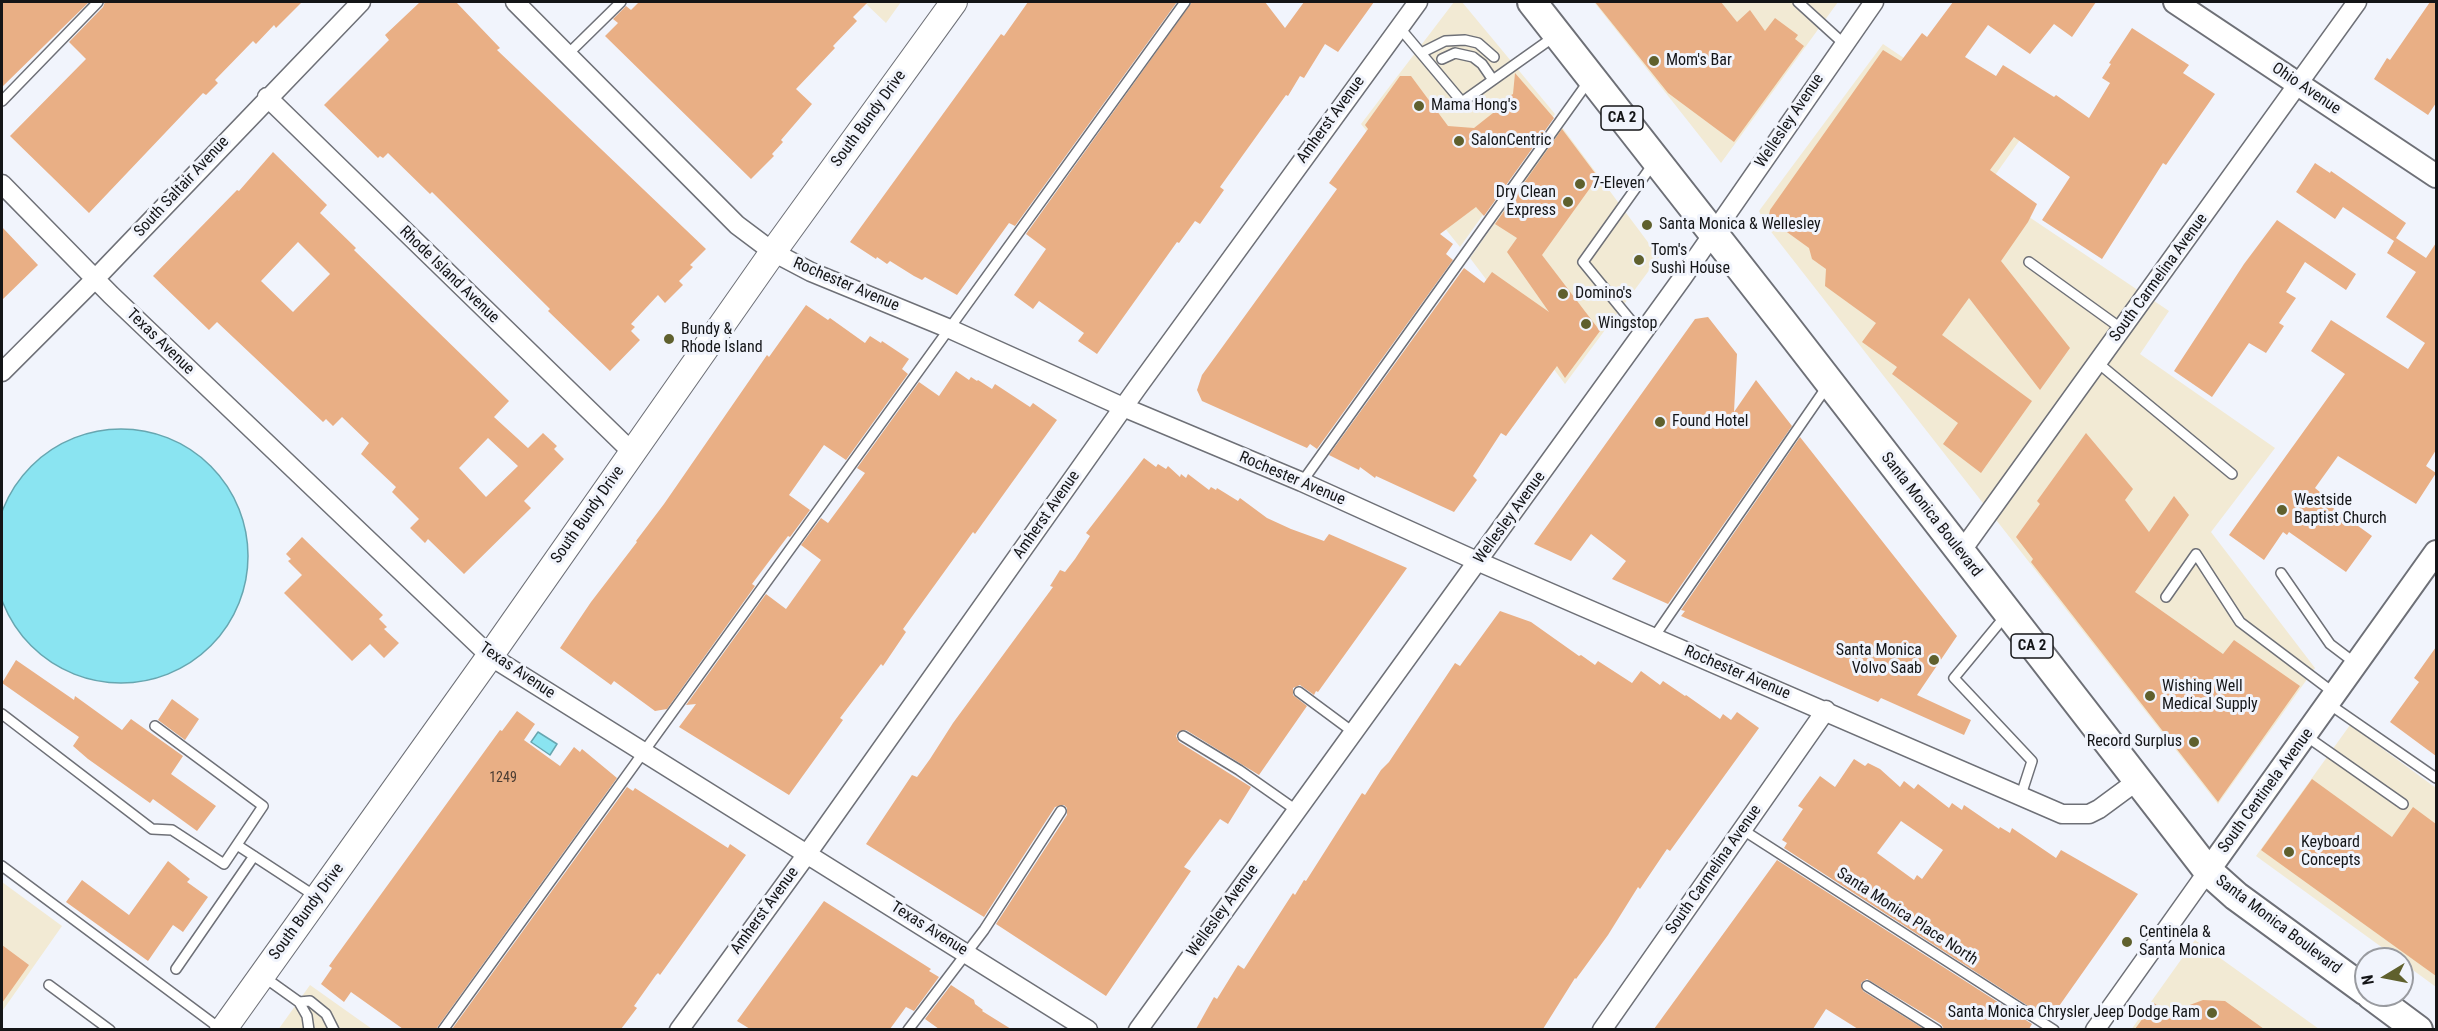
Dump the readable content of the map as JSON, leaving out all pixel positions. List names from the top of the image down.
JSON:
{
  "streets": {
    "main road": ["CA 2", "South Bundy Drive", "Santa Monica Boulevard"],
    "street": [
      "Ohio Avenue",
      "Amherst Avenue",
      "Wellesley Avenue",
      "South Saltair Avenue",
      "Rhode Island Avenue",
      "South Carmelina Avenue",
      "Rochester Avenue",
      "Texas Avenue",
      "South Centinela Avenue"
    ],
    "lane": ["Santa Monica Place North"]
  },
  "crossings": [
    ["Ohio Avenue", "South Carmelina Avenue"],
    ["South Bundy Drive", "Rhode Island Avenue"],
    ["South Bundy Drive", "Rochester Avenue"],
    ["South Bundy Drive", "Texas Avenue"],
    ["Amherst Avenue", "Rochester Avenue"],
    ["Amherst Avenue", "Texas Avenue"],
    ["Wellesley Avenue", "Rochester Avenue"],
    ["Wellesley Avenue", "Santa Monica Boulevard"],
    ["South Saltair Avenue", "Rhode Island Avenue"],
    ["South Saltair Avenue", "Texas Avenue"],
    ["South Carmelina Avenue", "Rochester Avenue"],
    ["South Carmelina Avenue", "Santa Monica Boulevard"],
    ["South Carmelina Avenue", "Santa Monica Place North"],
    ["Rochester Avenue", "Santa Monica Boulevard"],
    ["Santa Monica Boulevard", "South Centinela Avenue"]
  ],
  "places": [
    "Mom's Bar",
    "Mama Hong's",
    "SalonCentric",
    "7-Eleven",
    "Dry Clean Express",
    "Santa Monica & Wellesley",
    "Tom's Sushi House",
    "Domino's",
    "Wingstop",
    "Bundy & Rhode Island",
    "Found Hotel",
    "Westside Baptist Church",
    "Santa Monica Volvo Saab",
    "Wishing Well Medical Supply",
    "Record Surplus",
    "Keyboard Concepts",
    "Centinela & Santa Monica",
    "Santa Monica Chrysler Jeep Dodge Ram"
  ],
  "house_numbers": ["1249"],
  "north": "left"
}
